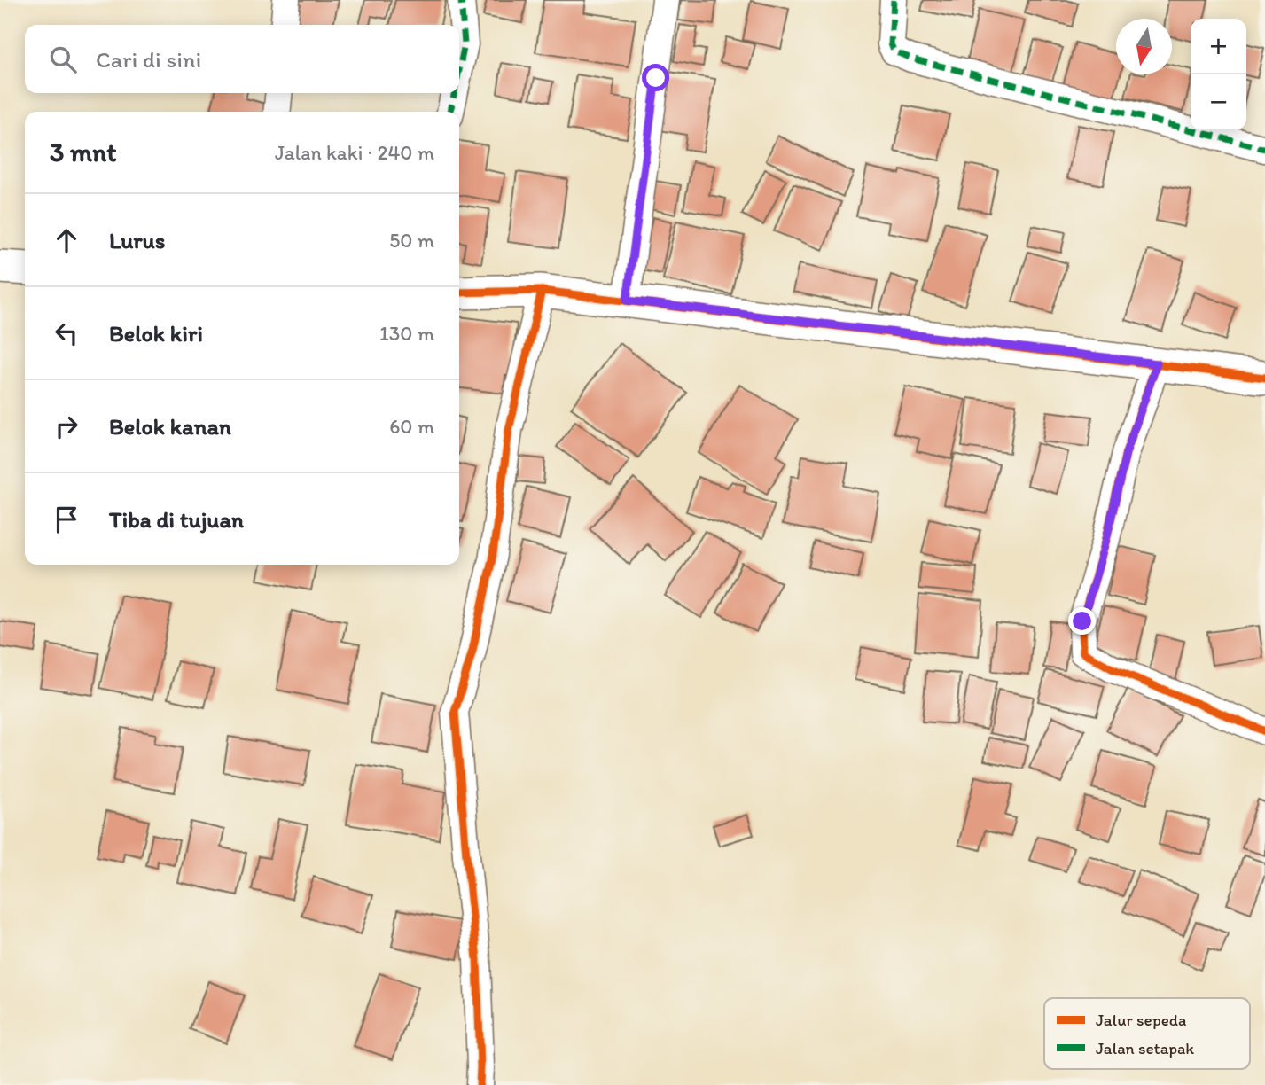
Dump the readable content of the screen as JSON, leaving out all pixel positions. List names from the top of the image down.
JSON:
{
  "legend": ["Jalur sepeda", "Jalan setapak"],
  "north": "bottom",
  "page": {
    "map_buttons": ["+", "−"],
    "search": "Cari di sini",
    "heading": ["3 mnt", "Jalan kaki · 240 m"],
    "list": [
      ["Lurus", "50 m"],
      ["Belok kiri", "130 m"],
      ["Belok kanan", "60 m"],
      "Tiba di tujuan"
    ]
  }
}
